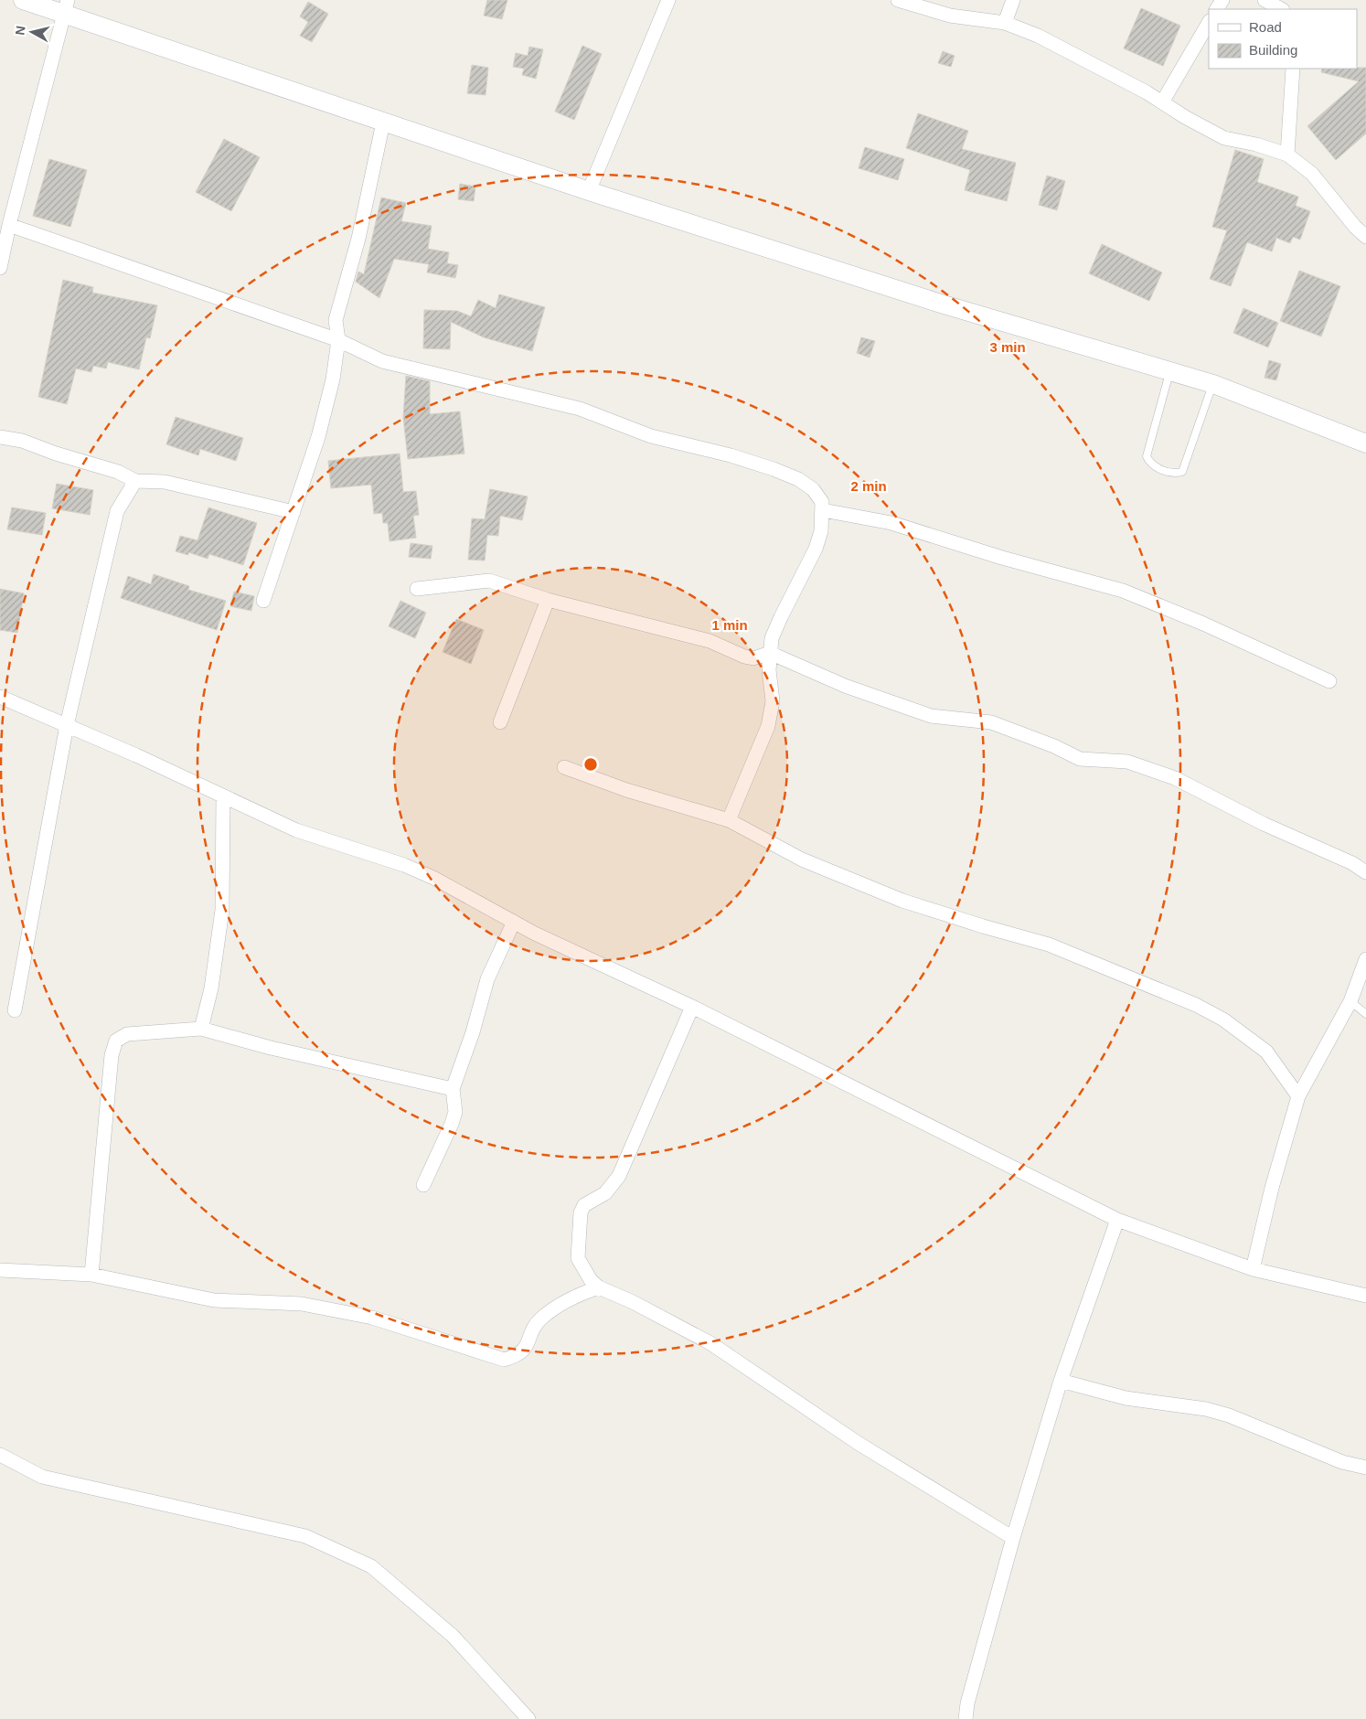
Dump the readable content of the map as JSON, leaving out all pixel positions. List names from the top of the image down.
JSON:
{
  "legend": ["Road", "Building"],
  "north": "left",
  "rings": ["3 min", "2 min", "1 min"]
}
